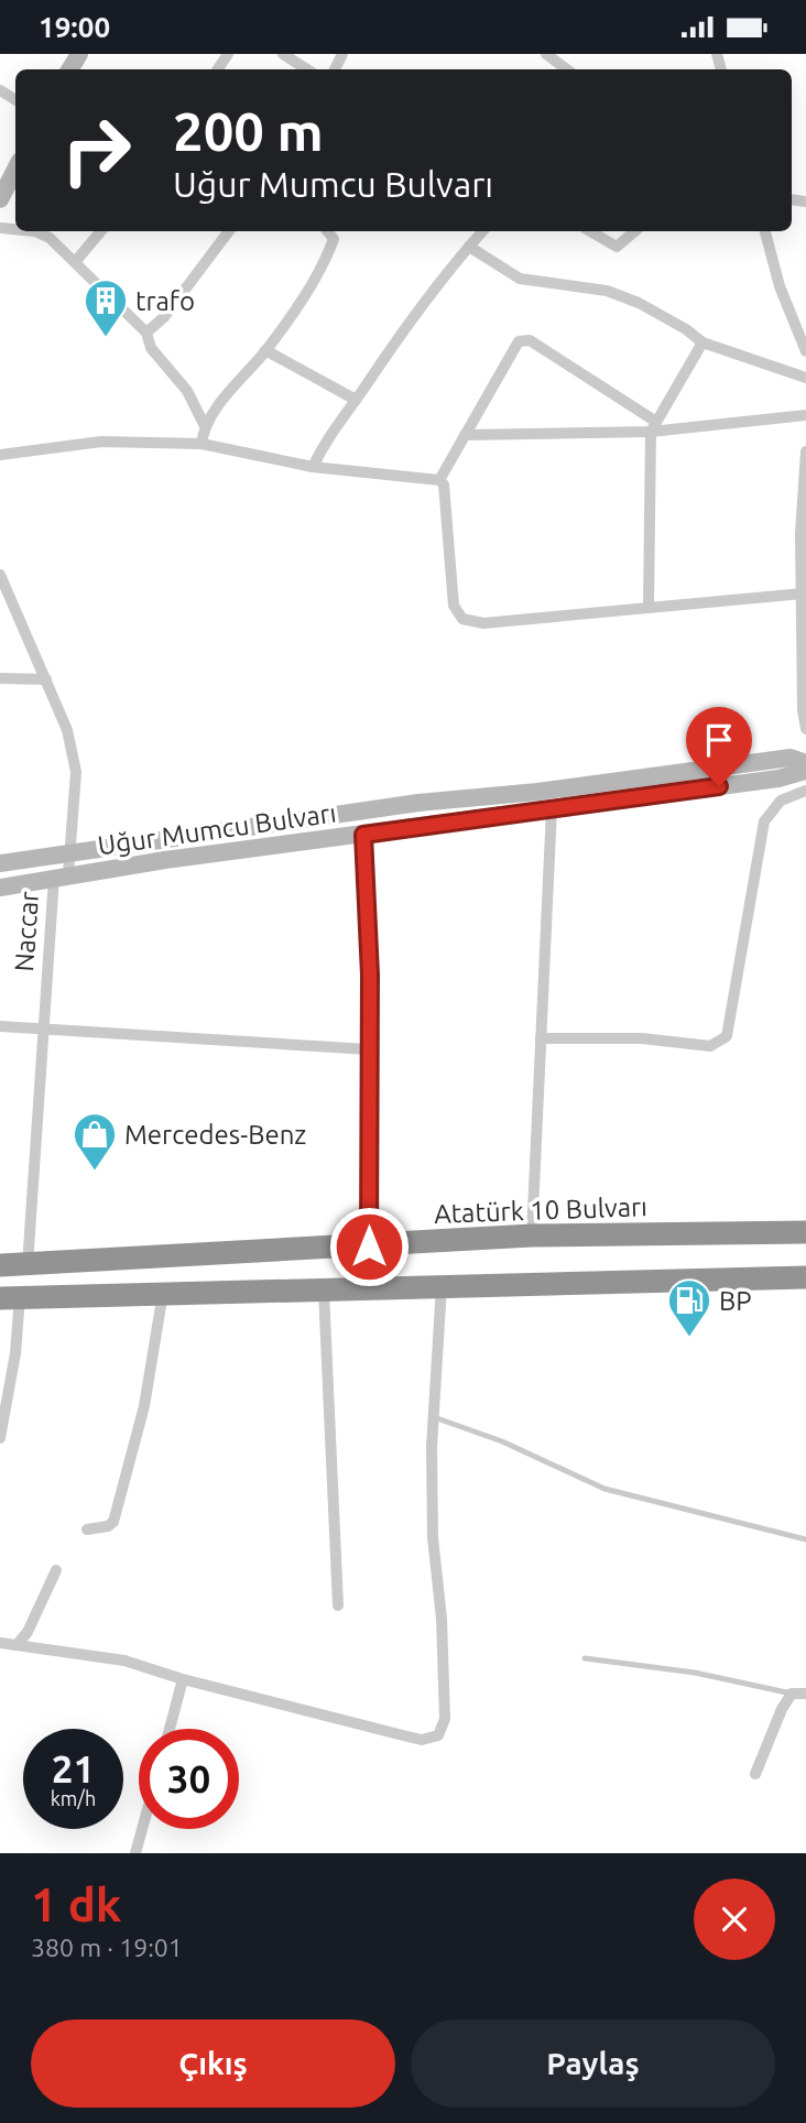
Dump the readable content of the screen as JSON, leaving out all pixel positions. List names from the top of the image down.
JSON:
{
  "streets": {
    "highway": ["Atatürk 10 Bulvarı"],
    "street": ["Uğur Mumcu Bulvarı", "Naccar"]
  },
  "crossings": [
    ["Uğur Mumcu Bulvarı", "Naccar"],
    ["Naccar", "Atatürk 10 Bulvarı"]
  ],
  "places": {
    "building": ["trafo"],
    "shop": ["Mercedes-Benz"],
    "fuel station": ["BP"]
  },
  "page": {
    "status": "19:00",
    "turn": ["200 m", "Uğur Mumcu Bulvarı"],
    "speed": "21 km/h",
    "limit": "30",
    "heading": ["1 dk", "380 m · 19:01"],
    "buttons": ["Çıkış", "Paylaş"]
  }
}
